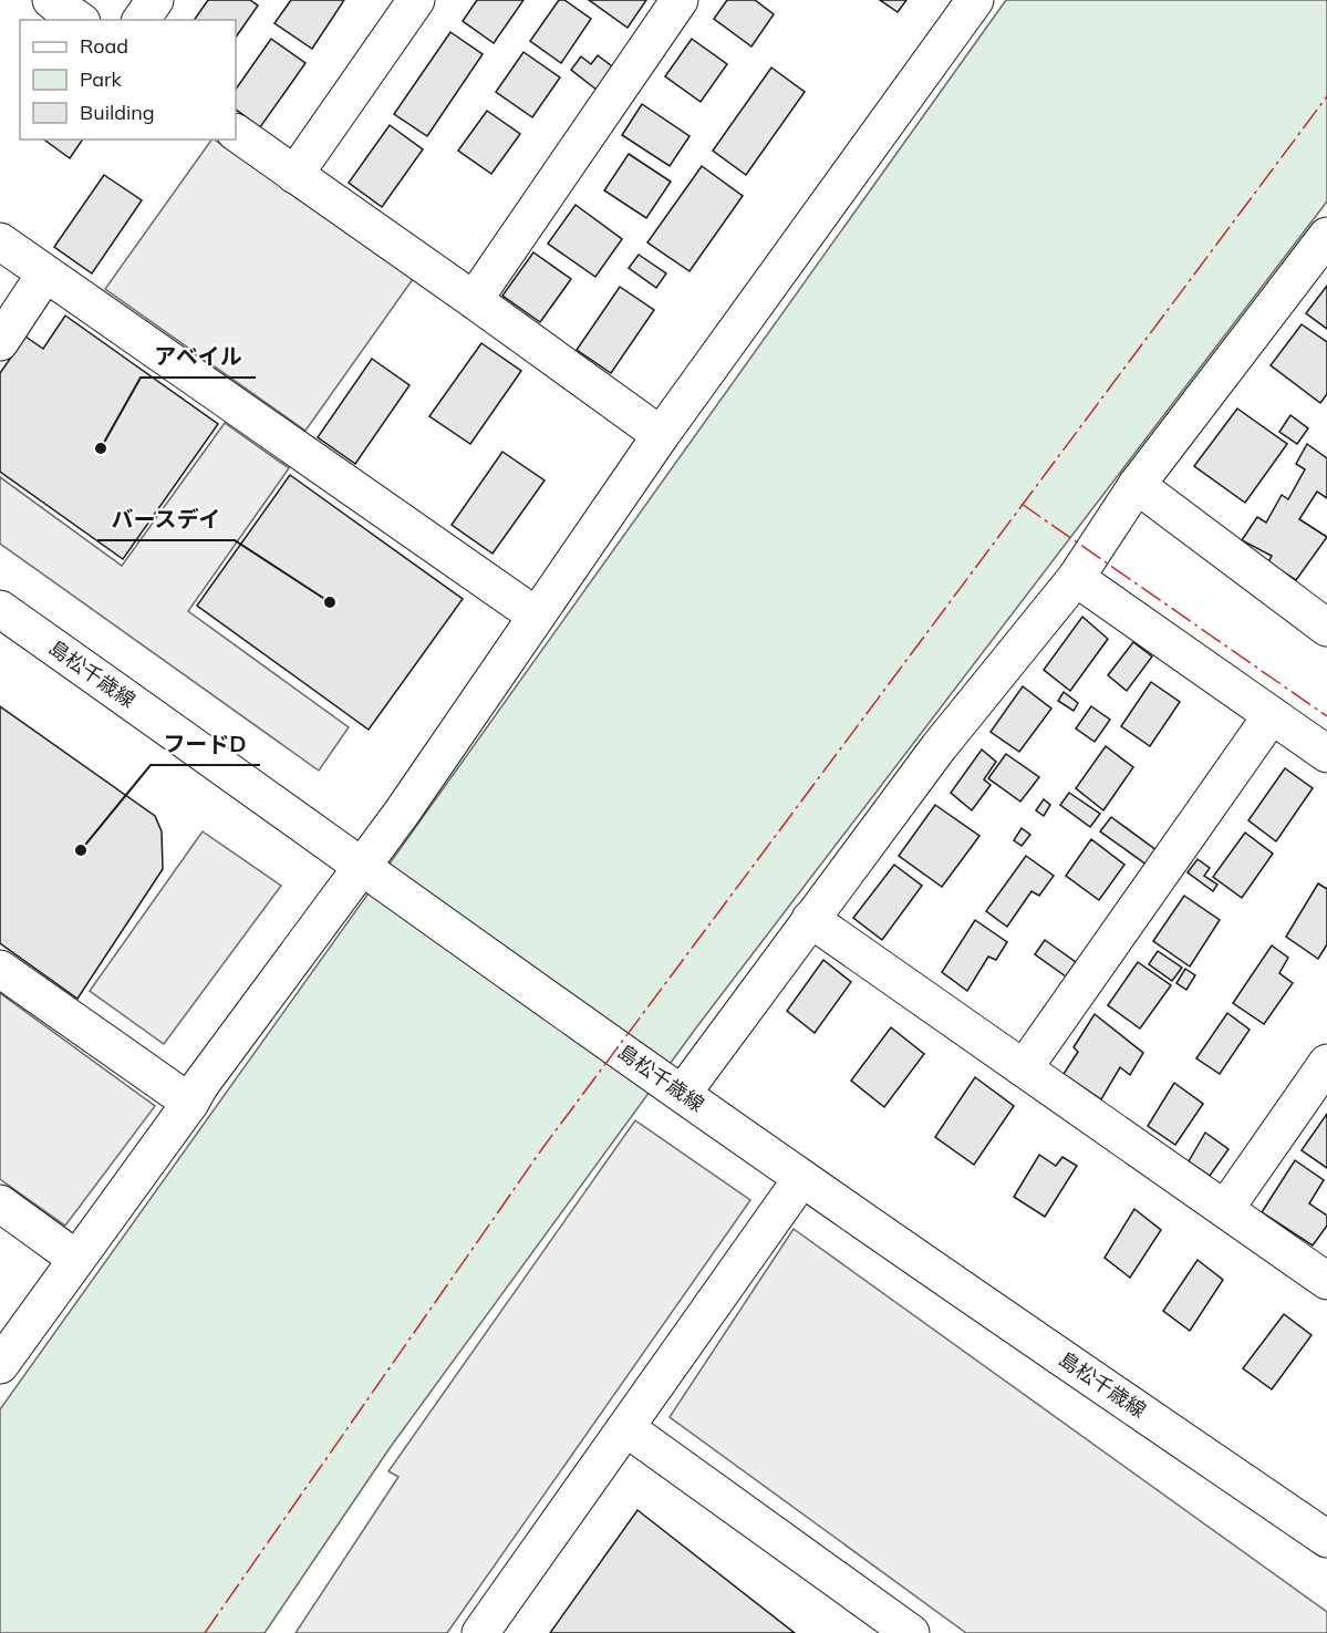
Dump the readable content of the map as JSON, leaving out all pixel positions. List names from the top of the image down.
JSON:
{
  "streets": {
    "street": ["島松千歳線"]
  },
  "places": ["アベイル", "バースデイ", "フードD"],
  "legend": ["Road", "Park", "Building"]
}
